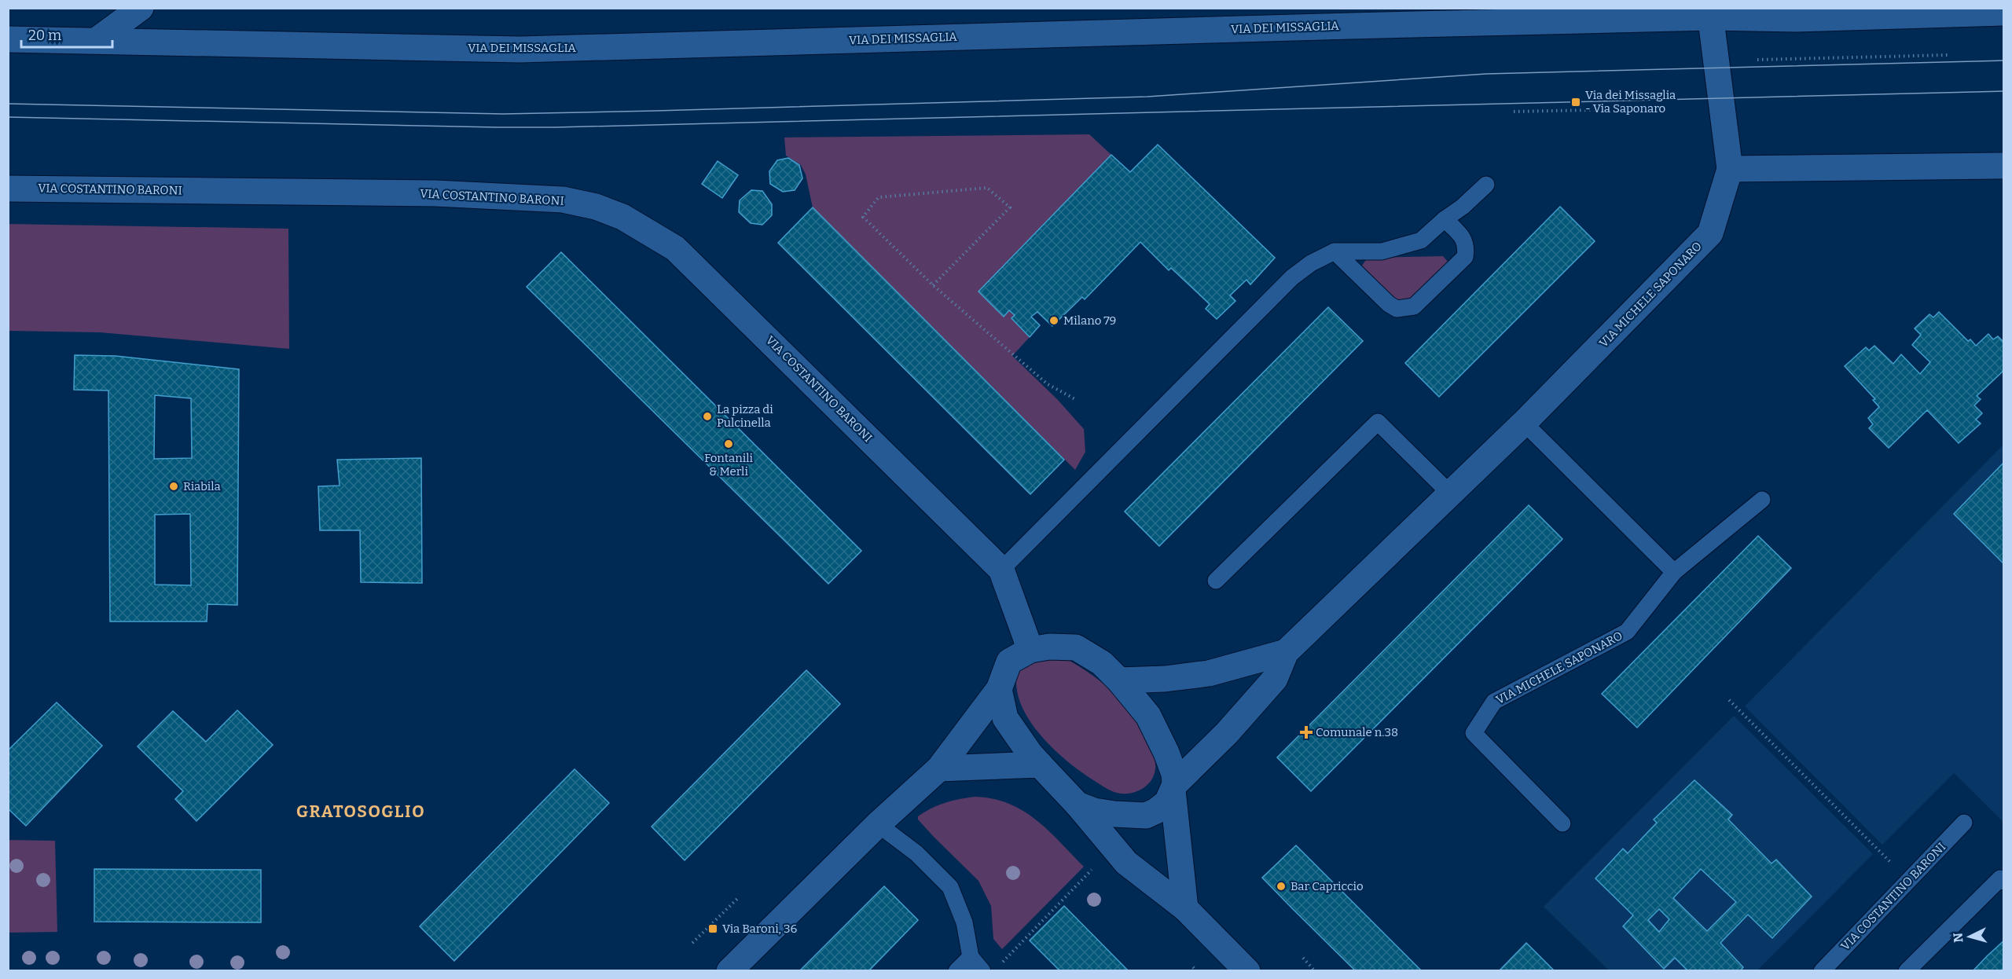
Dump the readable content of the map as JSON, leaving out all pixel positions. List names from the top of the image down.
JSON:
{
  "streets": {
    "street": ["VIA DEI MISSAGLIA", "VIA COSTANTINO BARONI", "VIA MICHELE SAPONARO"]
  },
  "crossings": [
    ["VIA DEI MISSAGLIA", "VIA MICHELE SAPONARO"]
  ],
  "districts": ["GRATOSOGLIO"],
  "places": {
    "transit": ["Via dei Missaglia - Via Saponaro", "Via Baroni, 36"],
    "other": [
      "Milano 79",
      "La pizza di Pulcinella",
      "Fontanili & Merli",
      "Riabila",
      "Bar Capriccio"
    ],
    "health": ["Comunale n.38"]
  },
  "scale_bar": "20 m",
  "north": "left"
}
